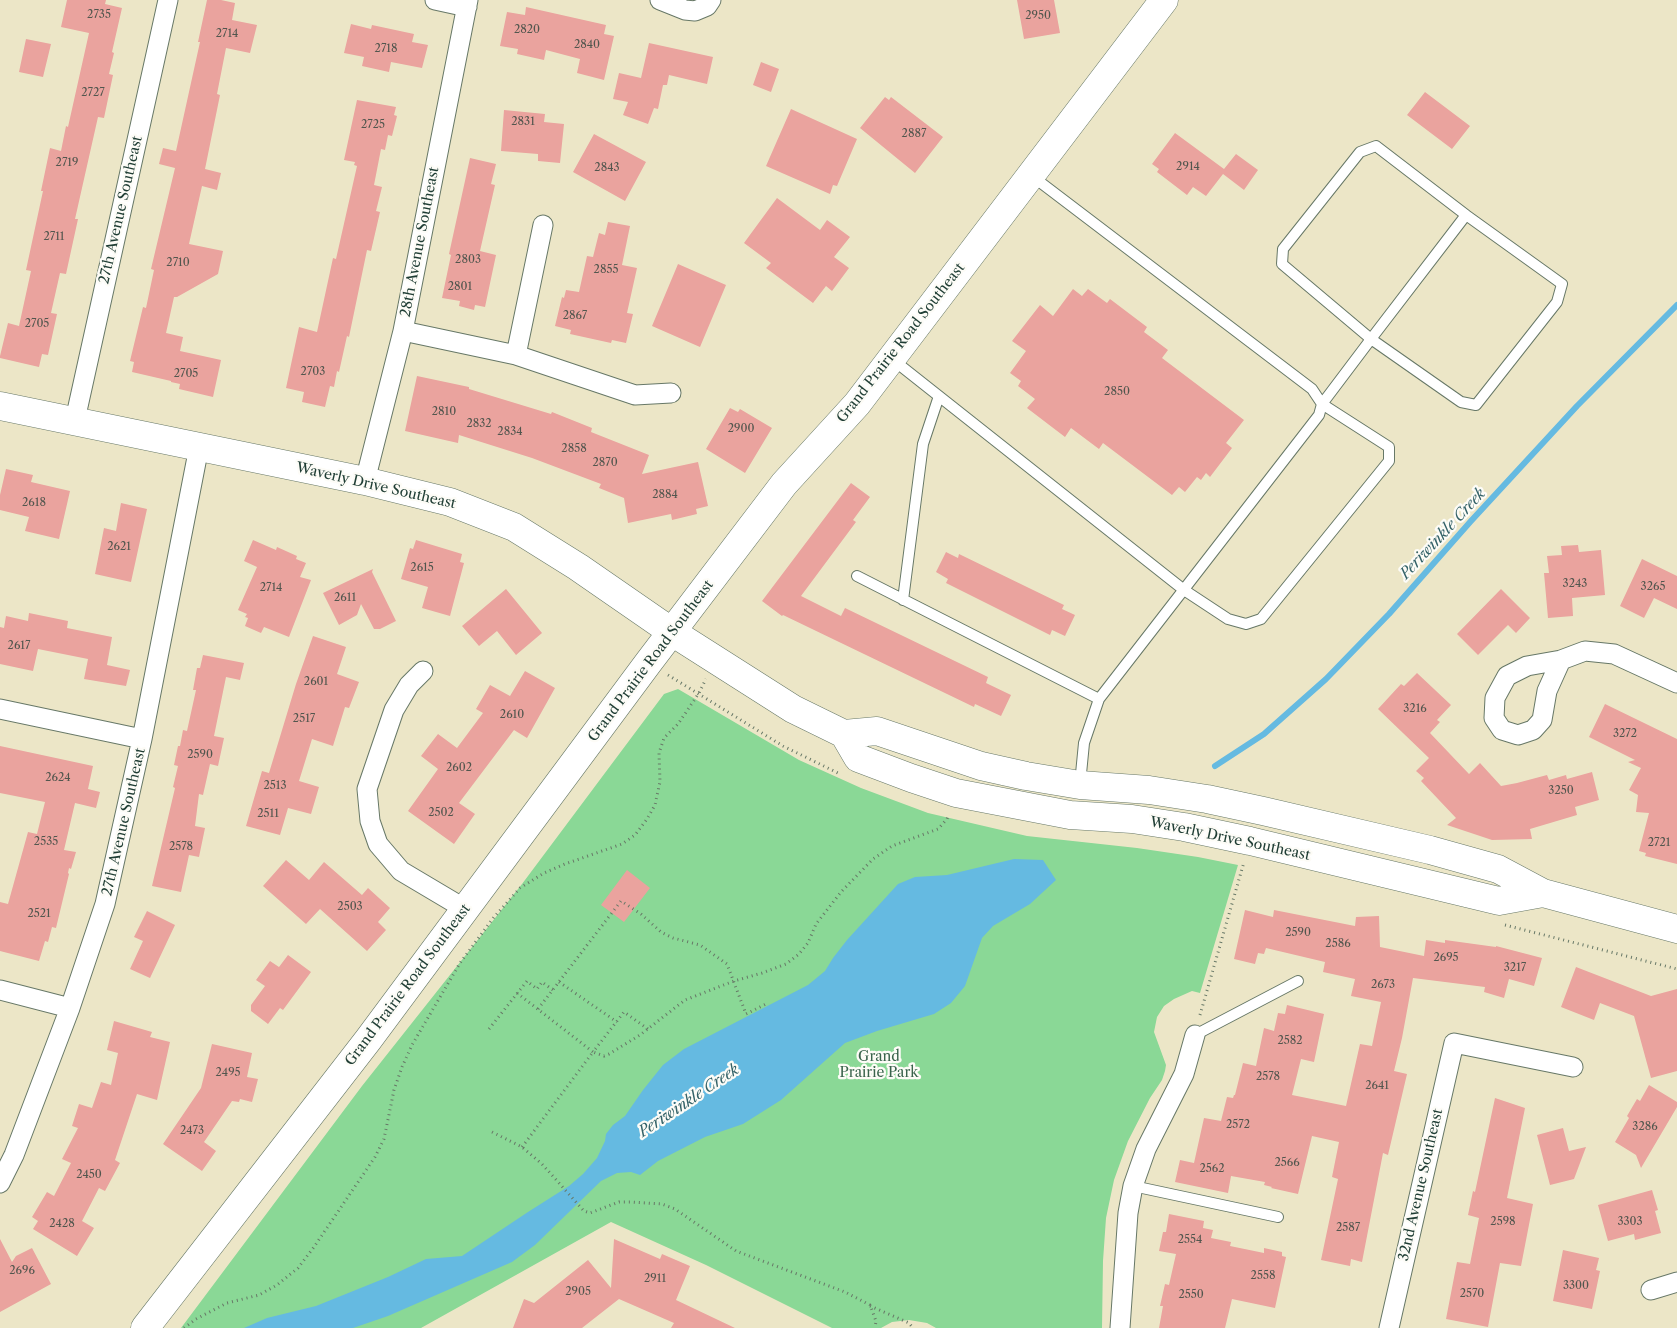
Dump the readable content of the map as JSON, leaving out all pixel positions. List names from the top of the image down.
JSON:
{
  "streets": {
    "main road": ["Grand Prairie Road Southeast", "Waverly Drive Southeast"],
    "street": ["27th Avenue Southeast", "28th Avenue Southeast", "32nd Avenue Southeast"]
  },
  "crossings": [
    ["27th Avenue Southeast", "Waverly Drive Southeast"],
    ["28th Avenue Southeast", "Waverly Drive Southeast"],
    ["Grand Prairie Road Southeast", "Waverly Drive Southeast"]
  ],
  "water": ["Periwinkle Creek"],
  "parks": ["Grand Prairie Park"],
  "house_numbers": [
    "2735",
    "2950",
    "2820",
    "2714",
    "2840",
    "2718",
    "2727",
    "2831",
    "2725",
    "2887",
    "2719",
    "2914",
    "2843",
    "2711",
    "2803",
    "2710",
    "2855",
    "2801",
    "2867",
    "2705",
    "2703",
    "2705",
    "2850",
    "2810",
    "2832",
    "2900",
    "2834",
    "2858",
    "2870",
    "2884",
    "2618",
    "2621",
    "2615",
    "3243",
    "3265",
    "2714",
    "2611",
    "2617",
    "2601",
    "3216",
    "2610",
    "2517",
    "3272",
    "2590",
    "2602",
    "2624",
    "2513",
    "3250",
    "2502",
    "2511",
    "2535",
    "2721",
    "2578",
    "2503",
    "2521",
    "2590",
    "2586",
    "2695",
    "3217",
    "2673",
    "2582",
    "2495",
    "2578",
    "2641",
    "2572",
    "3286",
    "2473",
    "2566",
    "2562",
    "2450",
    "2598",
    "3303",
    "2428",
    "2587",
    "2554",
    "2696",
    "2558",
    "2911",
    "3300",
    "2905",
    "2570",
    "2550"
  ]
}
